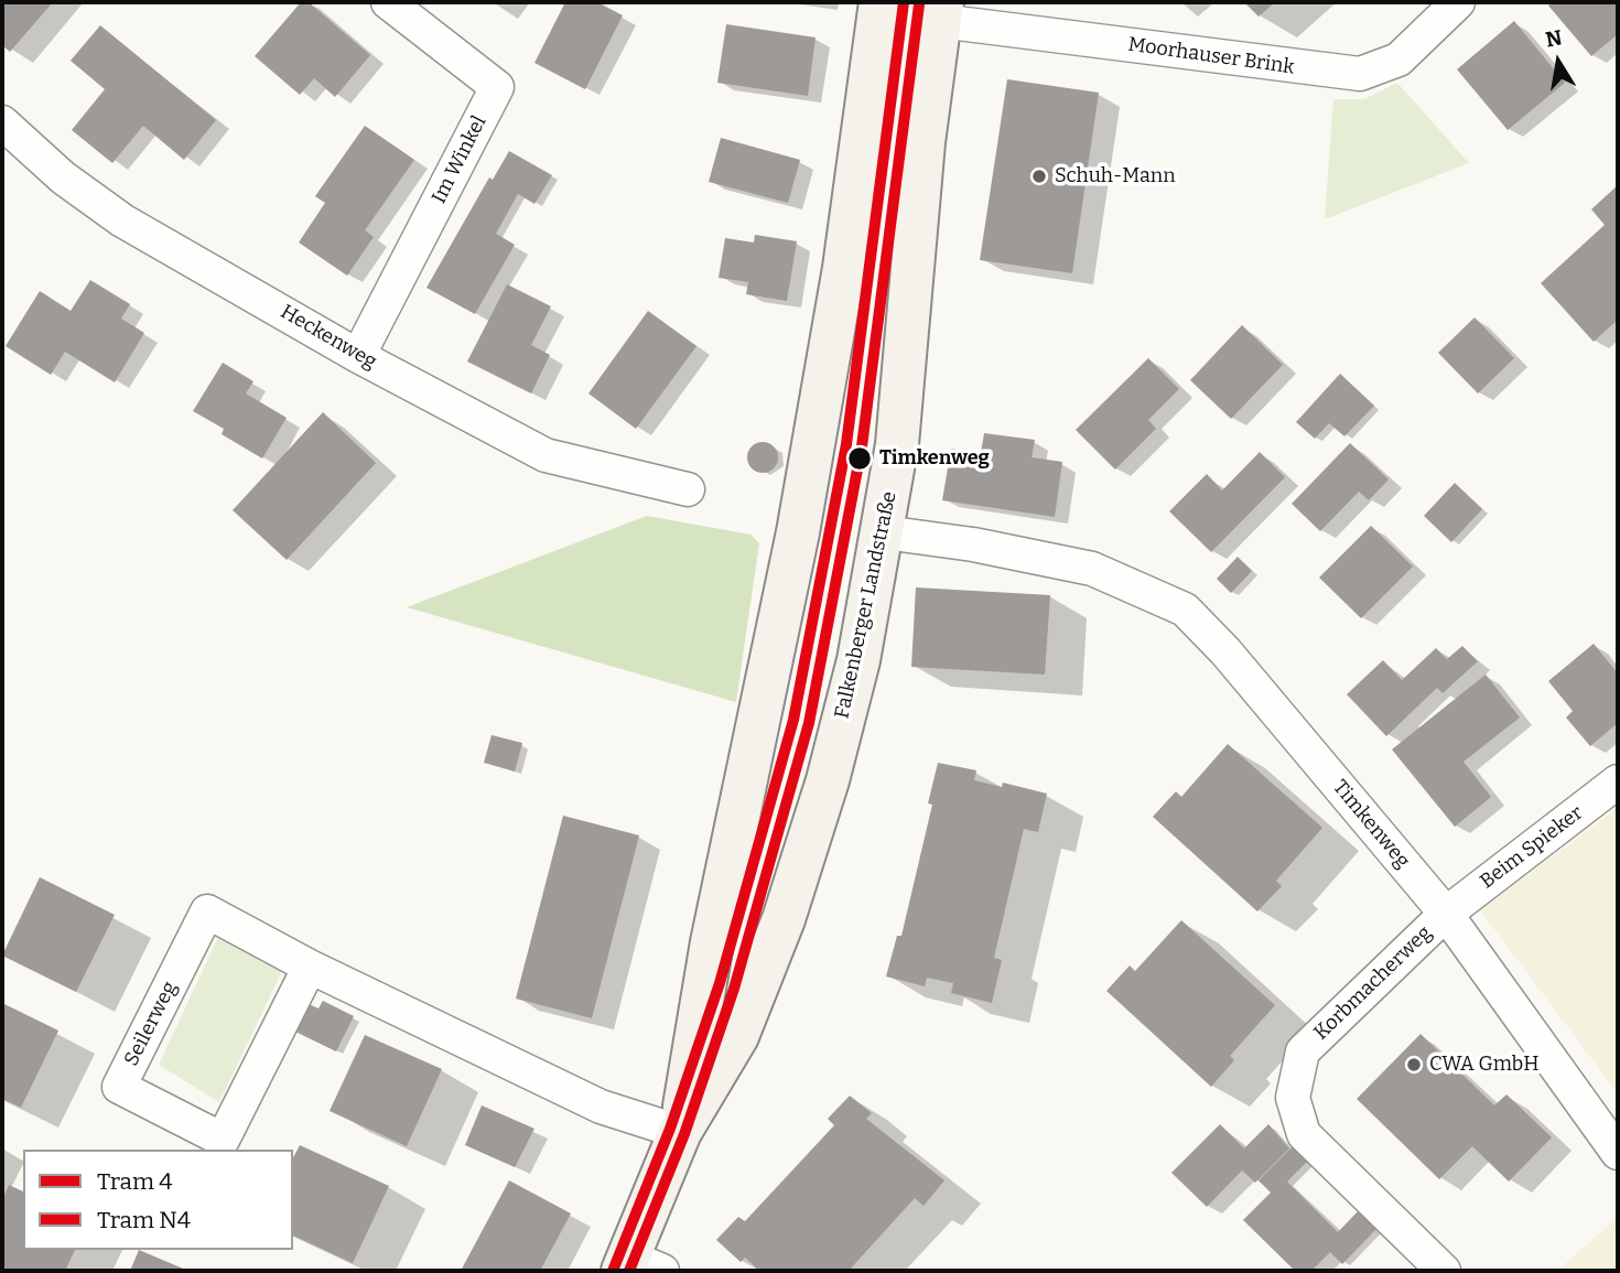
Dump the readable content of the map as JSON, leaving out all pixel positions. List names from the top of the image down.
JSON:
{
  "streets": {
    "street": [
      "Moorhauser Brink",
      "Im Winkel",
      "Heckenweg",
      "Falkenberger Landstraße",
      "Timkenweg",
      "Beim Spieker",
      "Korbmacherweg",
      "Seilerweg"
    ]
  },
  "crossings": [
    ["Moorhauser Brink", "Falkenberger Landstraße"],
    ["Im Winkel", "Heckenweg"],
    ["Falkenberger Landstraße", "Timkenweg"],
    ["Falkenberger Landstraße", "Seilerweg"],
    ["Timkenweg", "Beim Spieker"],
    ["Timkenweg", "Korbmacherweg"],
    ["Beim Spieker", "Korbmacherweg"]
  ],
  "places": ["Schuh-Mann", "Timkenweg", "CWA GmbH"],
  "lines": ["tram line 4", "tram line N4"],
  "legend": ["Tram 4", "Tram N4"],
  "north": "top"
}
